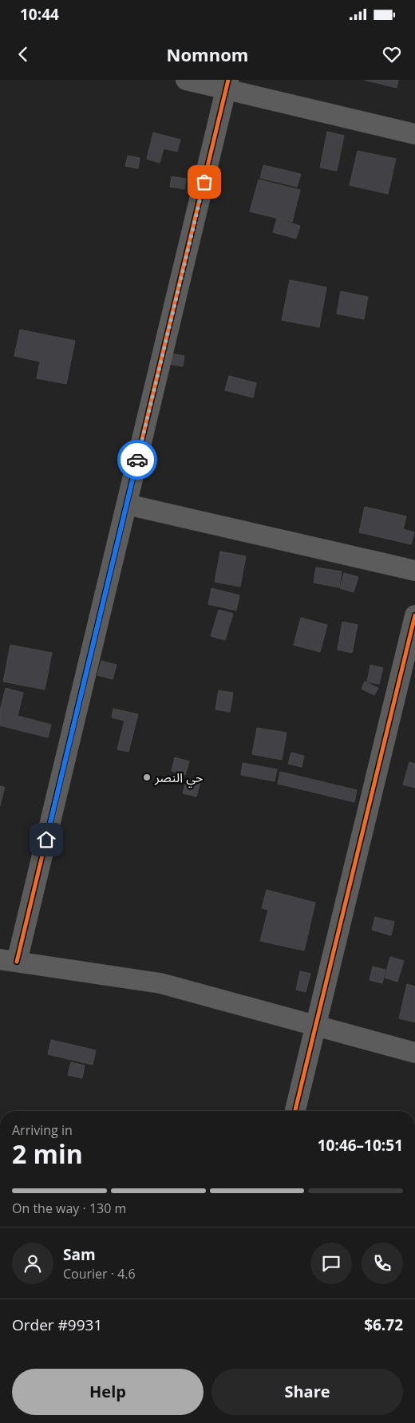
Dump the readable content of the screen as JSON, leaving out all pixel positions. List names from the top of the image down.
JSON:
{
  "places": ["حي النصر"],
  "page": {
    "status": "10:44",
    "header": "Nomnom",
    "heading": ["2 min", "Arriving in", "10:46–10:51"],
    "panel": [
      "Sam",
      "Courier · 4.6",
      "Order #9931",
      "$6.72"
    ],
    "bar": "On the way · 130 m",
    "buttons": ["Help", "Share"]
  }
}
